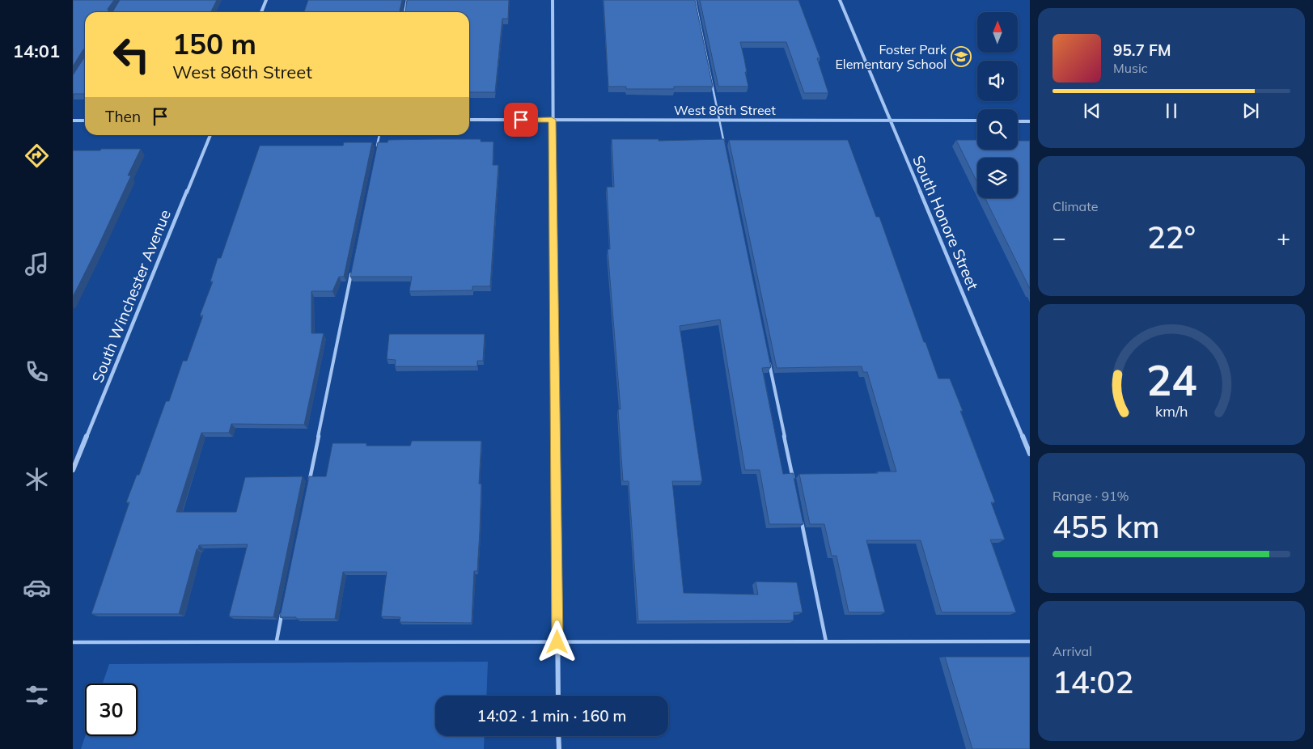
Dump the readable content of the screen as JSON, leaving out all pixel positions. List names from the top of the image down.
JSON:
{
  "streets": {
    "street": ["West 86th Street", "South Honore Street", "South Winchester Avenue"]
  },
  "crossings": [
    ["West 86th Street", "South Honore Street"]
  ],
  "places": {
    "school or university": ["Foster Park Elementary School"]
  },
  "north": "top",
  "page": {
    "tabs": "14:01",
    "turn": ["150 m", "West 86th Street"],
    "song": ["95.7 FM", "Music"],
    "then": "Then",
    "tile": [
      "Climate",
      ["Range · 91%", "455 km"],
      ["Arrival", "14:02"]
    ],
    "heat": ["−", "22°", "+"],
    "limit": "30",
    "trip": "14:02 · 1 min · 160 m",
    "gauge": ["24", "km/h"]
  }
}
